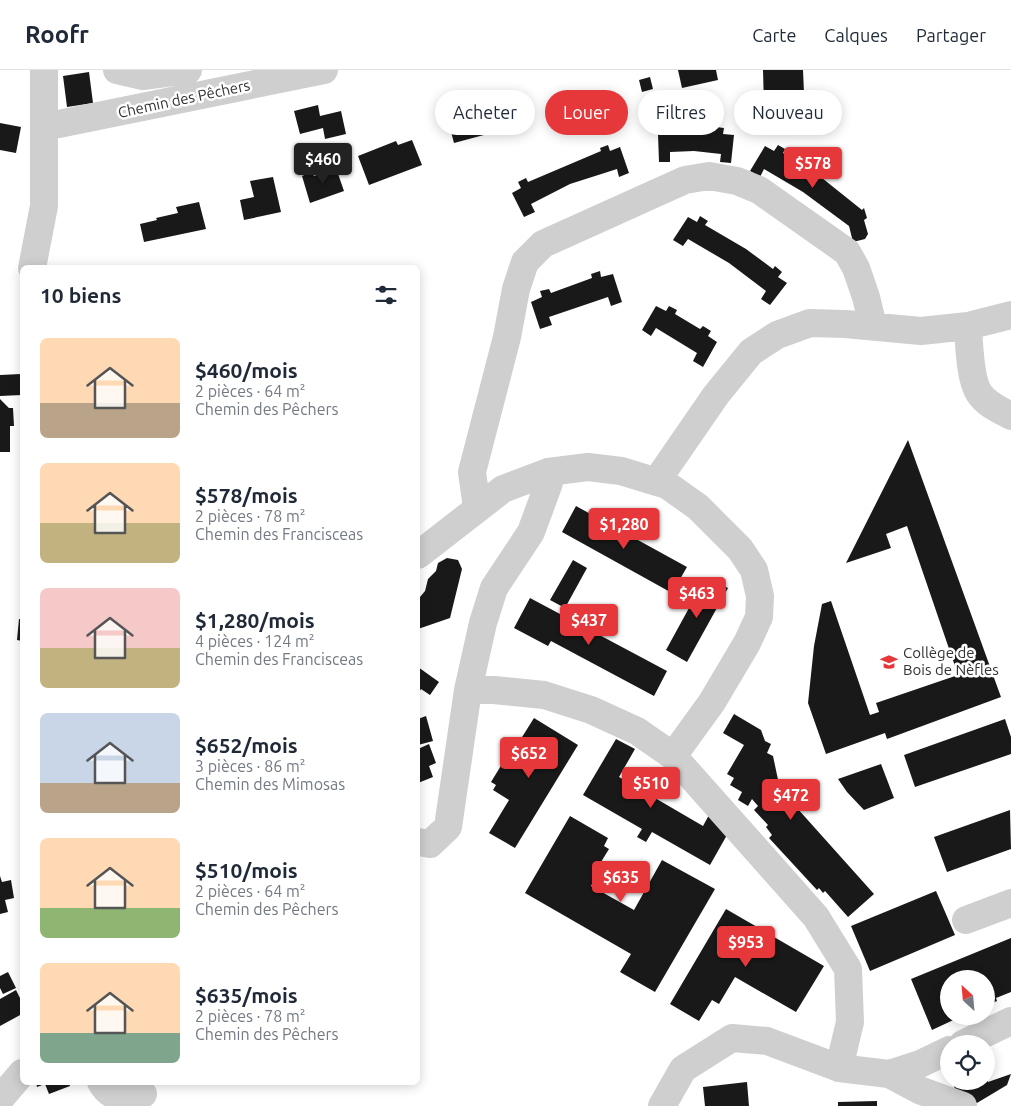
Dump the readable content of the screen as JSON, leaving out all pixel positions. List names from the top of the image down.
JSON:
{
  "streets": {
    "street": ["Chemin des Pêchers"]
  },
  "places": {
    "school or university": ["Collège de Bois de Nèfles"]
  },
  "north": "top left",
  "page": {
    "header": "Roofr",
    "nav": ["Carte", "Calques", "Partager"],
    "chip": [
      "Acheter",
      "Louer",
      "Filtres",
      "Nouveau"
    ],
    "price": [
      "$460",
      "$578",
      "$1,280",
      "$463",
      "$437",
      "$652",
      "$510",
      "$472",
      "$635",
      "$953"
    ],
    "heading": "10 biens",
    "list": [
      {
        "name": "$460/mois",
        "note": "2 pièces · 64 m² · Chemin des Pêchers"
      },
      {
        "name": "$578/mois",
        "note": "2 pièces · 78 m² · Chemin des Francisceas"
      },
      {
        "name": "$1,280/mois",
        "note": "4 pièces · 124 m² · Chemin des Francisceas"
      },
      {
        "name": "$652/mois",
        "note": "3 pièces · 86 m² · Chemin des Mimosas"
      },
      {
        "name": "$510/mois",
        "note": "2 pièces · 64 m² · Chemin des Pêchers"
      },
      {
        "name": "$635/mois",
        "note": "2 pièces · 78 m² · Chemin des Pêchers"
      }
    ]
  }
}
